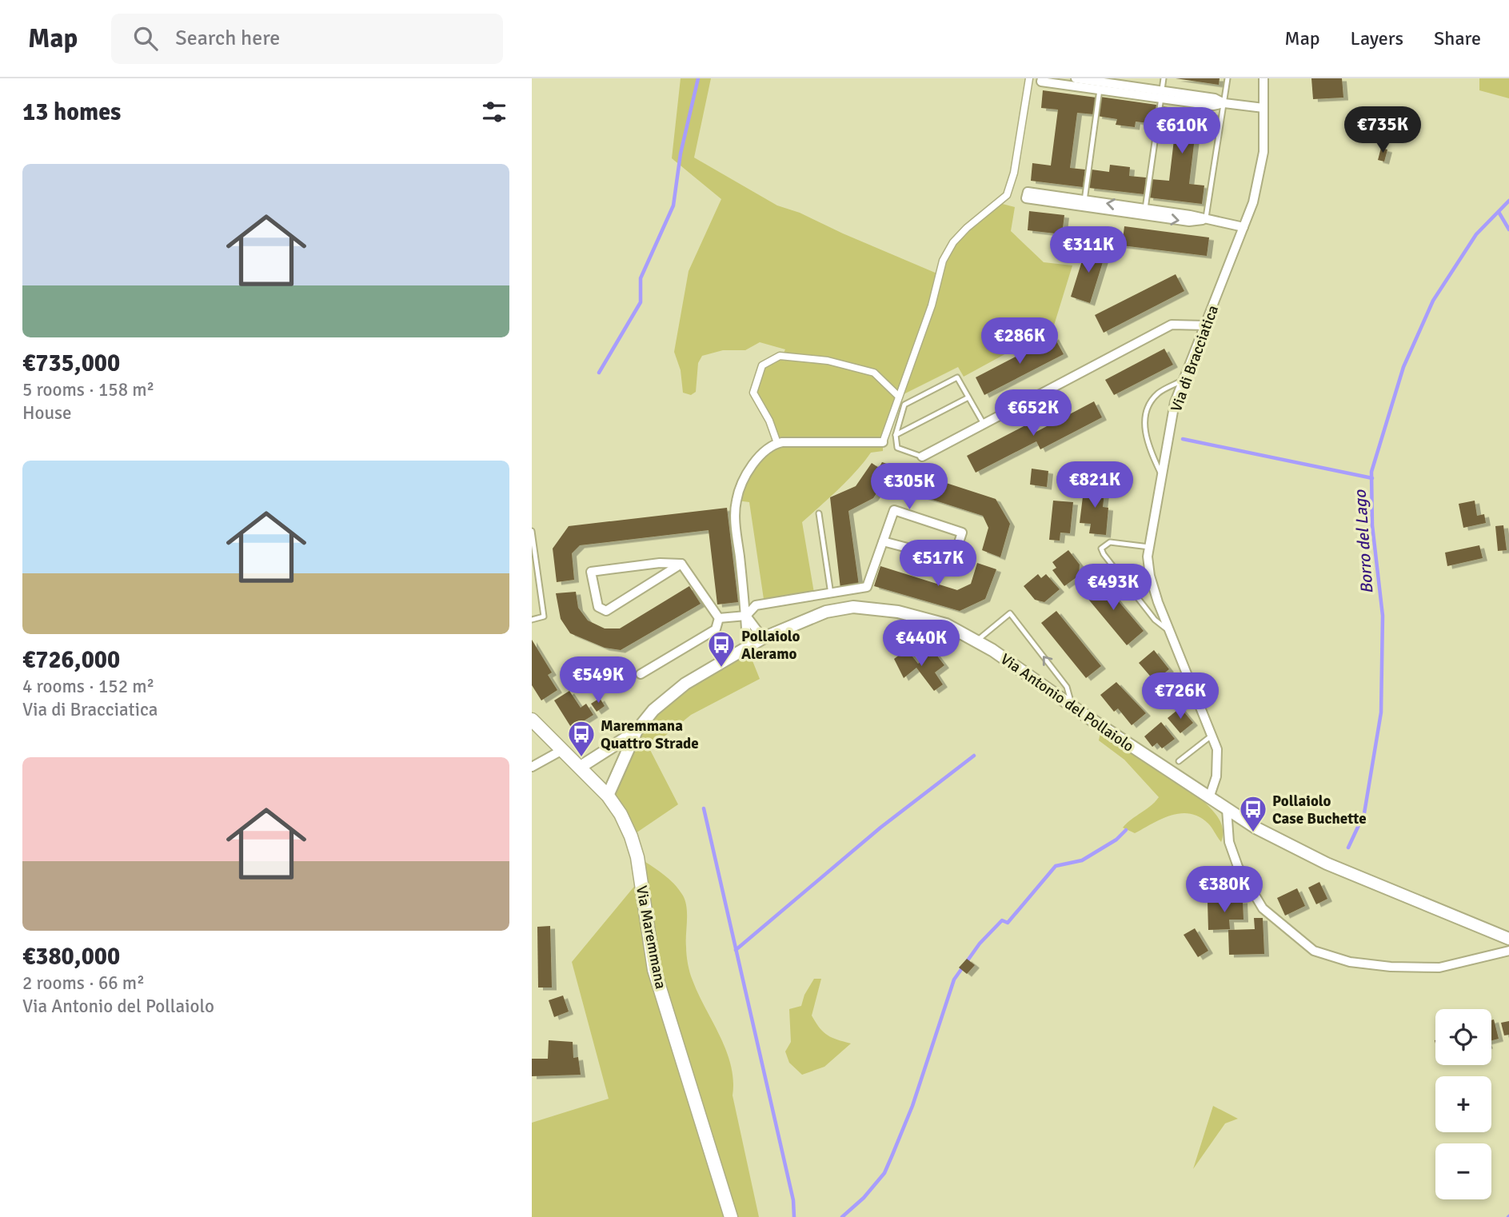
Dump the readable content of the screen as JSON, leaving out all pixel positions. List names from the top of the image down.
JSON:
{
  "streets": {
    "main road": ["Via Maremmana"],
    "street": ["Via di Bracciatica", "Via Antonio del Pollaiolo"]
  },
  "crossings": [
    ["Via di Bracciatica", "Via Antonio del Pollaiolo"],
    ["Via Antonio del Pollaiolo", "Via Maremmana"]
  ],
  "water": ["Borro del Lago"],
  "places": {
    "bus stop": ["Pollaiolo Aleramo", "Maremmana Quattro Strade", "Pollaiolo Case Buchette"]
  },
  "page": {
    "header": "Map",
    "search": "Search here",
    "nav": ["Map", "Layers", "Share"],
    "heading": "13 homes",
    "price": [
      "€735K",
      "€610K",
      "€311K",
      "€286K",
      "€652K",
      "€821K",
      "€305K",
      "€517K",
      "€493K",
      "€440K",
      "€549K",
      "€726K",
      "€380K"
    ],
    "list": [
      {
        "name": "€735,000",
        "note": "5 rooms · 158 m² · House"
      },
      {
        "name": "€726,000",
        "note": "4 rooms · 152 m² · Via di Bracciatica"
      },
      {
        "name": "€380,000",
        "note": "2 rooms · 66 m² · Via Antonio del Pollaiolo"
      }
    ],
    "map_buttons": ["+", "−"]
  }
}
